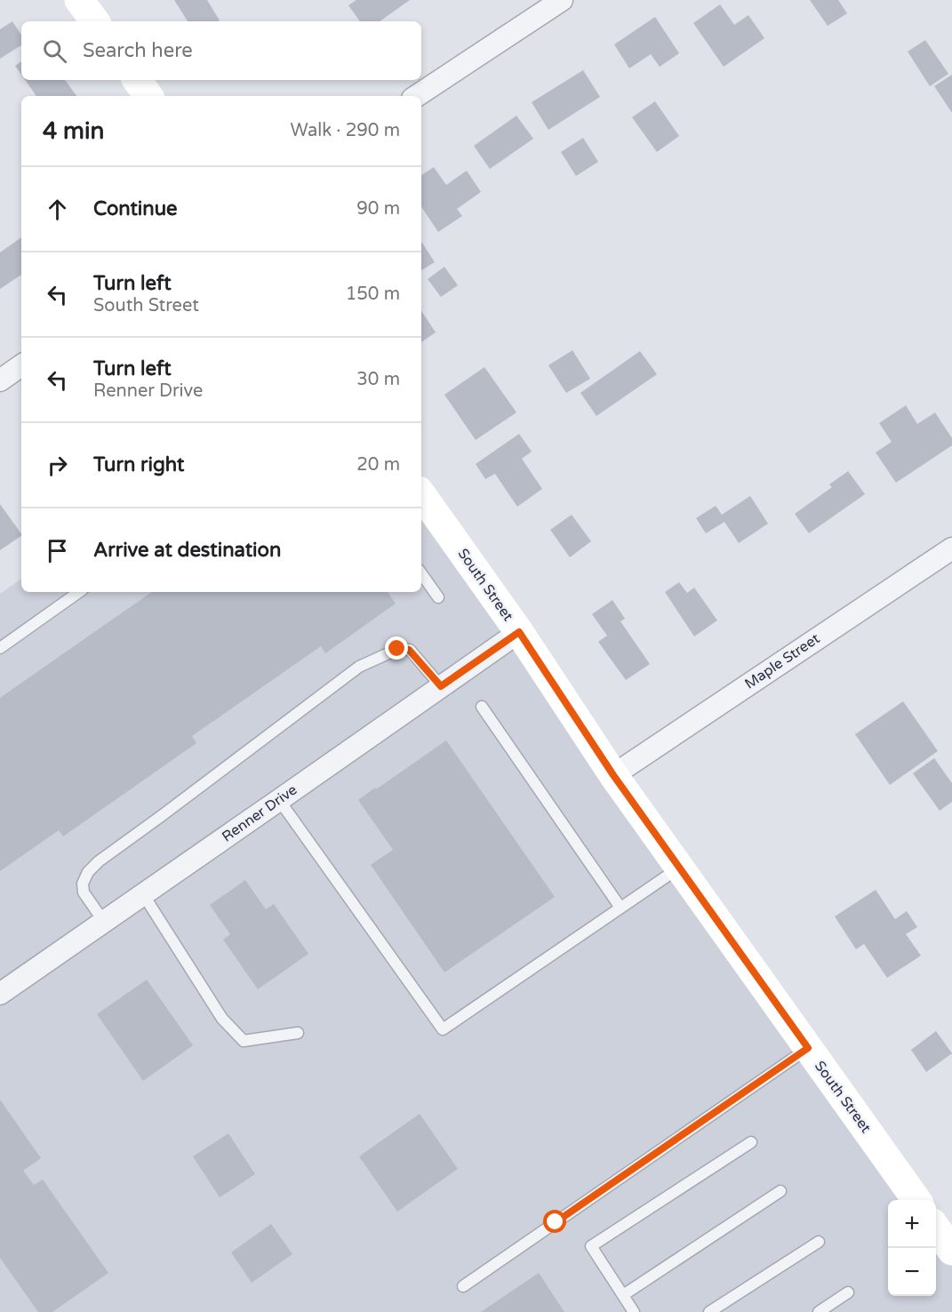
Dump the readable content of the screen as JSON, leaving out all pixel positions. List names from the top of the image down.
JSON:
{
  "streets": {
    "street": ["South Street", "Maple Street", "Renner Drive"]
  },
  "crossings": [
    ["South Street", "Maple Street"],
    ["South Street", "Renner Drive"]
  ],
  "page": {
    "search": "Search here",
    "heading": ["4 min", "Walk · 290 m"],
    "list": [
      ["Continue", "90 m"],
      ["Turn left", "South Street", "150 m"],
      ["Turn left", "Renner Drive", "30 m"],
      ["Turn right", "20 m"],
      "Arrive at destination"
    ],
    "map_buttons": ["+", "−"]
  }
}
